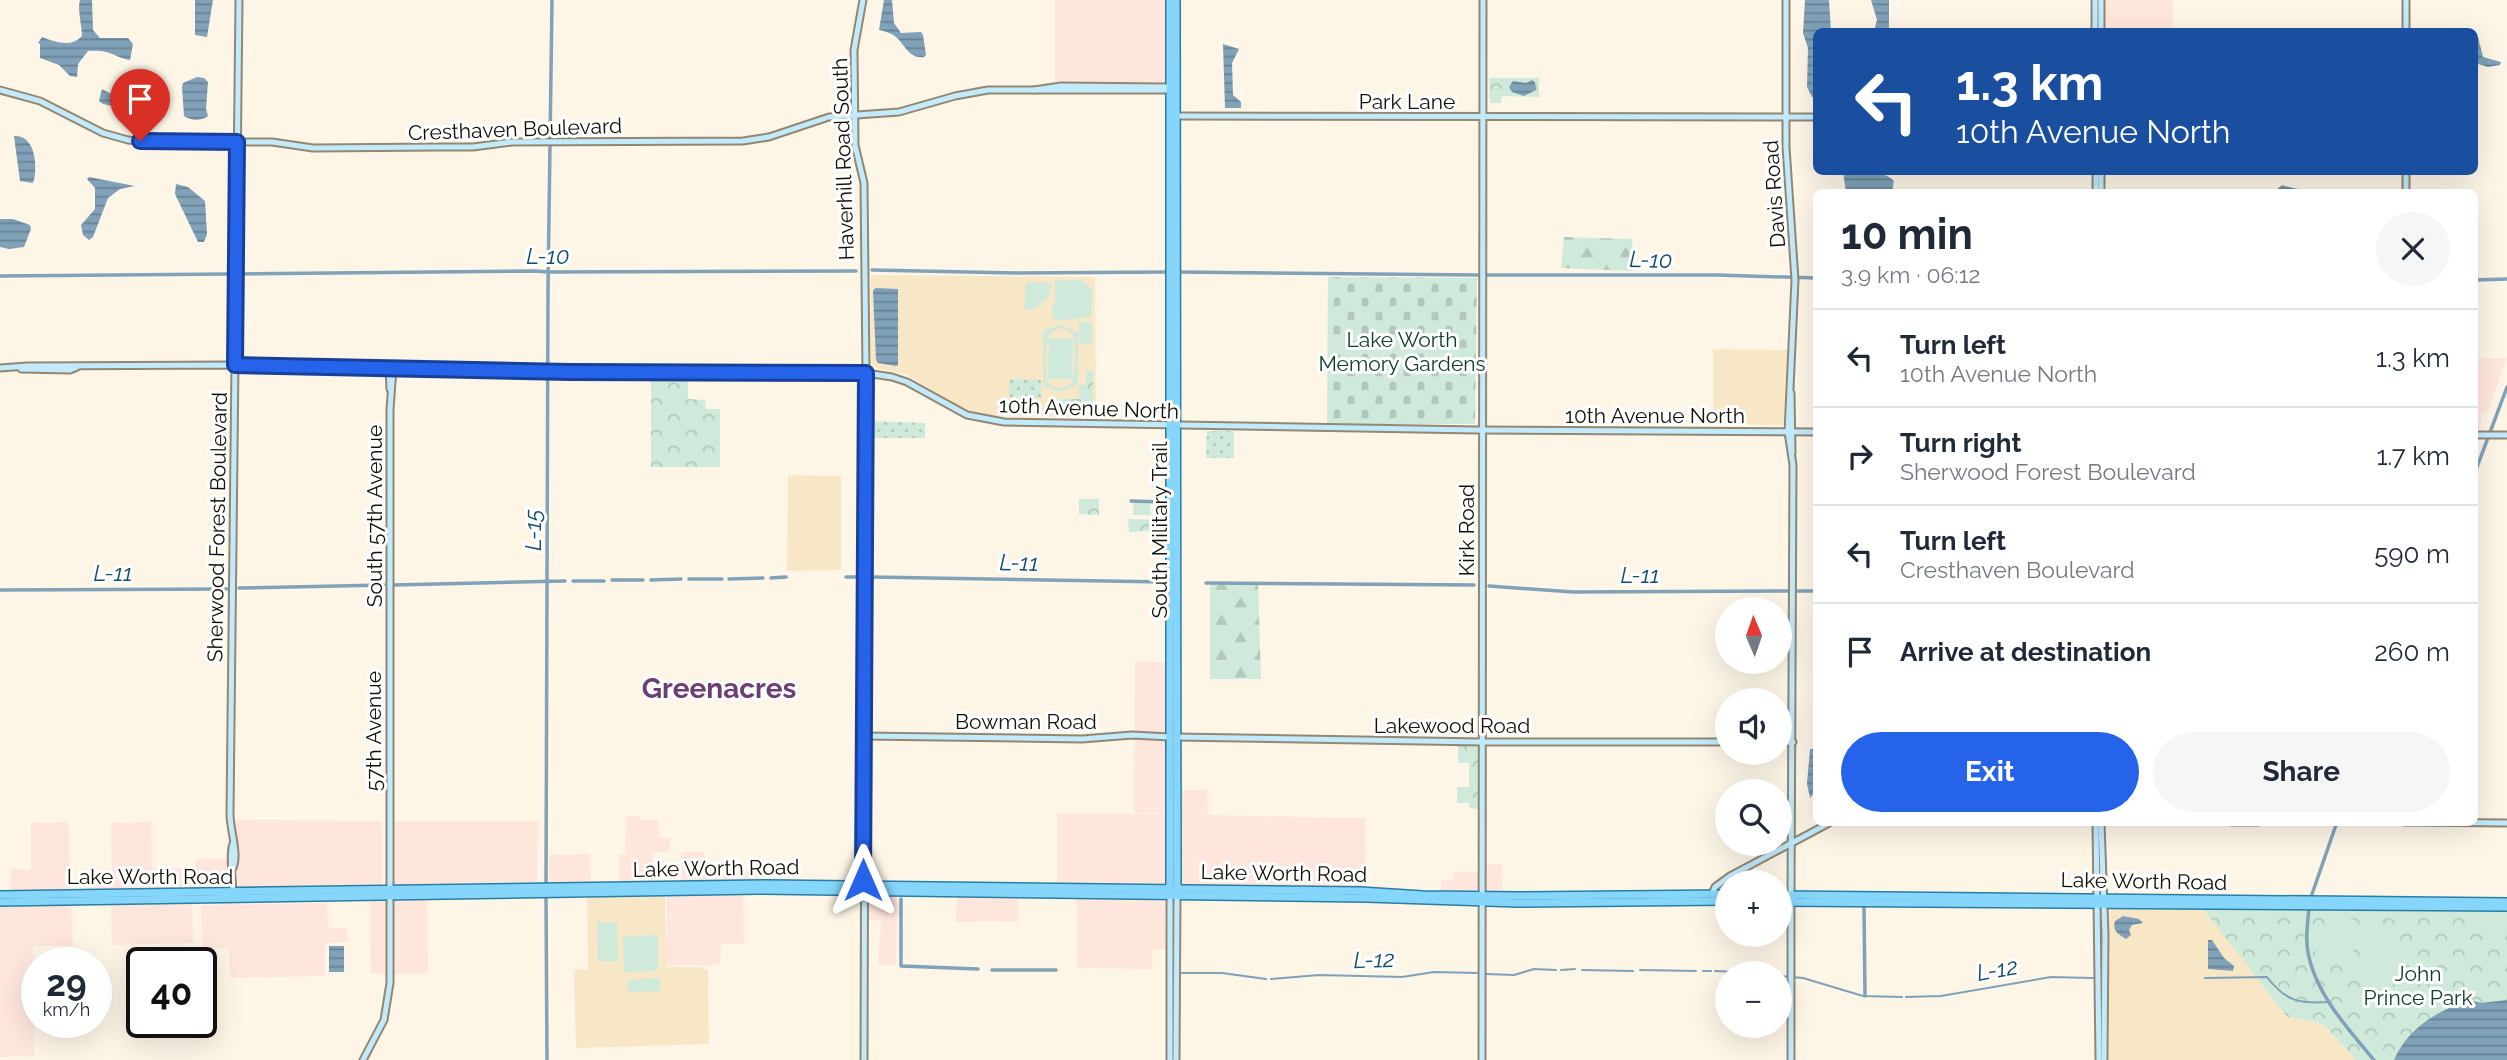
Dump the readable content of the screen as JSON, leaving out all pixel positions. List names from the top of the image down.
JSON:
{
  "streets": {
    "main road": ["South Military Trail", "Lake Worth Road"],
    "street": [
      "Park Lane",
      "Cresthaven Boulevard",
      "Haverhill Road South",
      "Davis Road",
      "10th Avenue North",
      "South 57th Avenue",
      "Sherwood Forest Boulevard",
      "Kirk Road",
      "Bowman Road",
      "Lakewood Road",
      "57th Avenue"
    ]
  },
  "crossings": [
    ["Park Lane", "Davis Road"],
    ["Park Lane", "South Military Trail"],
    ["Park Lane", "Kirk Road"],
    ["Cresthaven Boulevard", "Haverhill Road South"],
    ["Cresthaven Boulevard", "Sherwood Forest Boulevard"],
    ["Cresthaven Boulevard", "South Military Trail"],
    ["Haverhill Road South", "10th Avenue North"],
    ["Haverhill Road South", "Bowman Road"],
    ["Haverhill Road South", "Lake Worth Road"],
    ["Davis Road", "10th Avenue North"],
    ["Davis Road", "Lake Worth Road"],
    ["10th Avenue North", "South 57th Avenue"],
    ["10th Avenue North", "Sherwood Forest Boulevard"],
    ["10th Avenue North", "South Military Trail"],
    ["10th Avenue North", "Kirk Road"],
    ["South 57th Avenue", "57th Avenue"],
    ["Sherwood Forest Boulevard", "Lake Worth Road"],
    ["South Military Trail", "Bowman Road"],
    ["South Military Trail", "Lakewood Road"],
    ["South Military Trail", "Lake Worth Road"],
    ["Kirk Road", "Lakewood Road"],
    ["Kirk Road", "Lake Worth Road"],
    ["Bowman Road", "Lakewood Road"],
    ["57th Avenue", "Lake Worth Road"]
  ],
  "districts": ["Greenacres"],
  "water": [
    "L-10",
    "L-15",
    "L-11",
    "L-12"
  ],
  "parks": ["Lake Worth Memory Gardens", "John Prince Park"],
  "north": "top",
  "page": {
    "turn": ["1.3 km", "10th Avenue North"],
    "heading": ["10 min", "3.9 km · 06:12"],
    "list": [
      {
        "name": "Turn left",
        "note": "10th Avenue North",
        "value": "1.3 km"
      },
      {
        "name": "Turn right",
        "note": "Sherwood Forest Boulevard",
        "value": "1.7 km"
      },
      {
        "name": "Turn left",
        "note": "Cresthaven Boulevard",
        "value": "590 m"
      },
      {
        "name": "Arrive at destination",
        "value": "260 m"
      }
    ],
    "map_buttons": ["+", "−"],
    "buttons": ["Exit", "Share"],
    "speed": "29 km/h",
    "limit": "40"
  }
}
